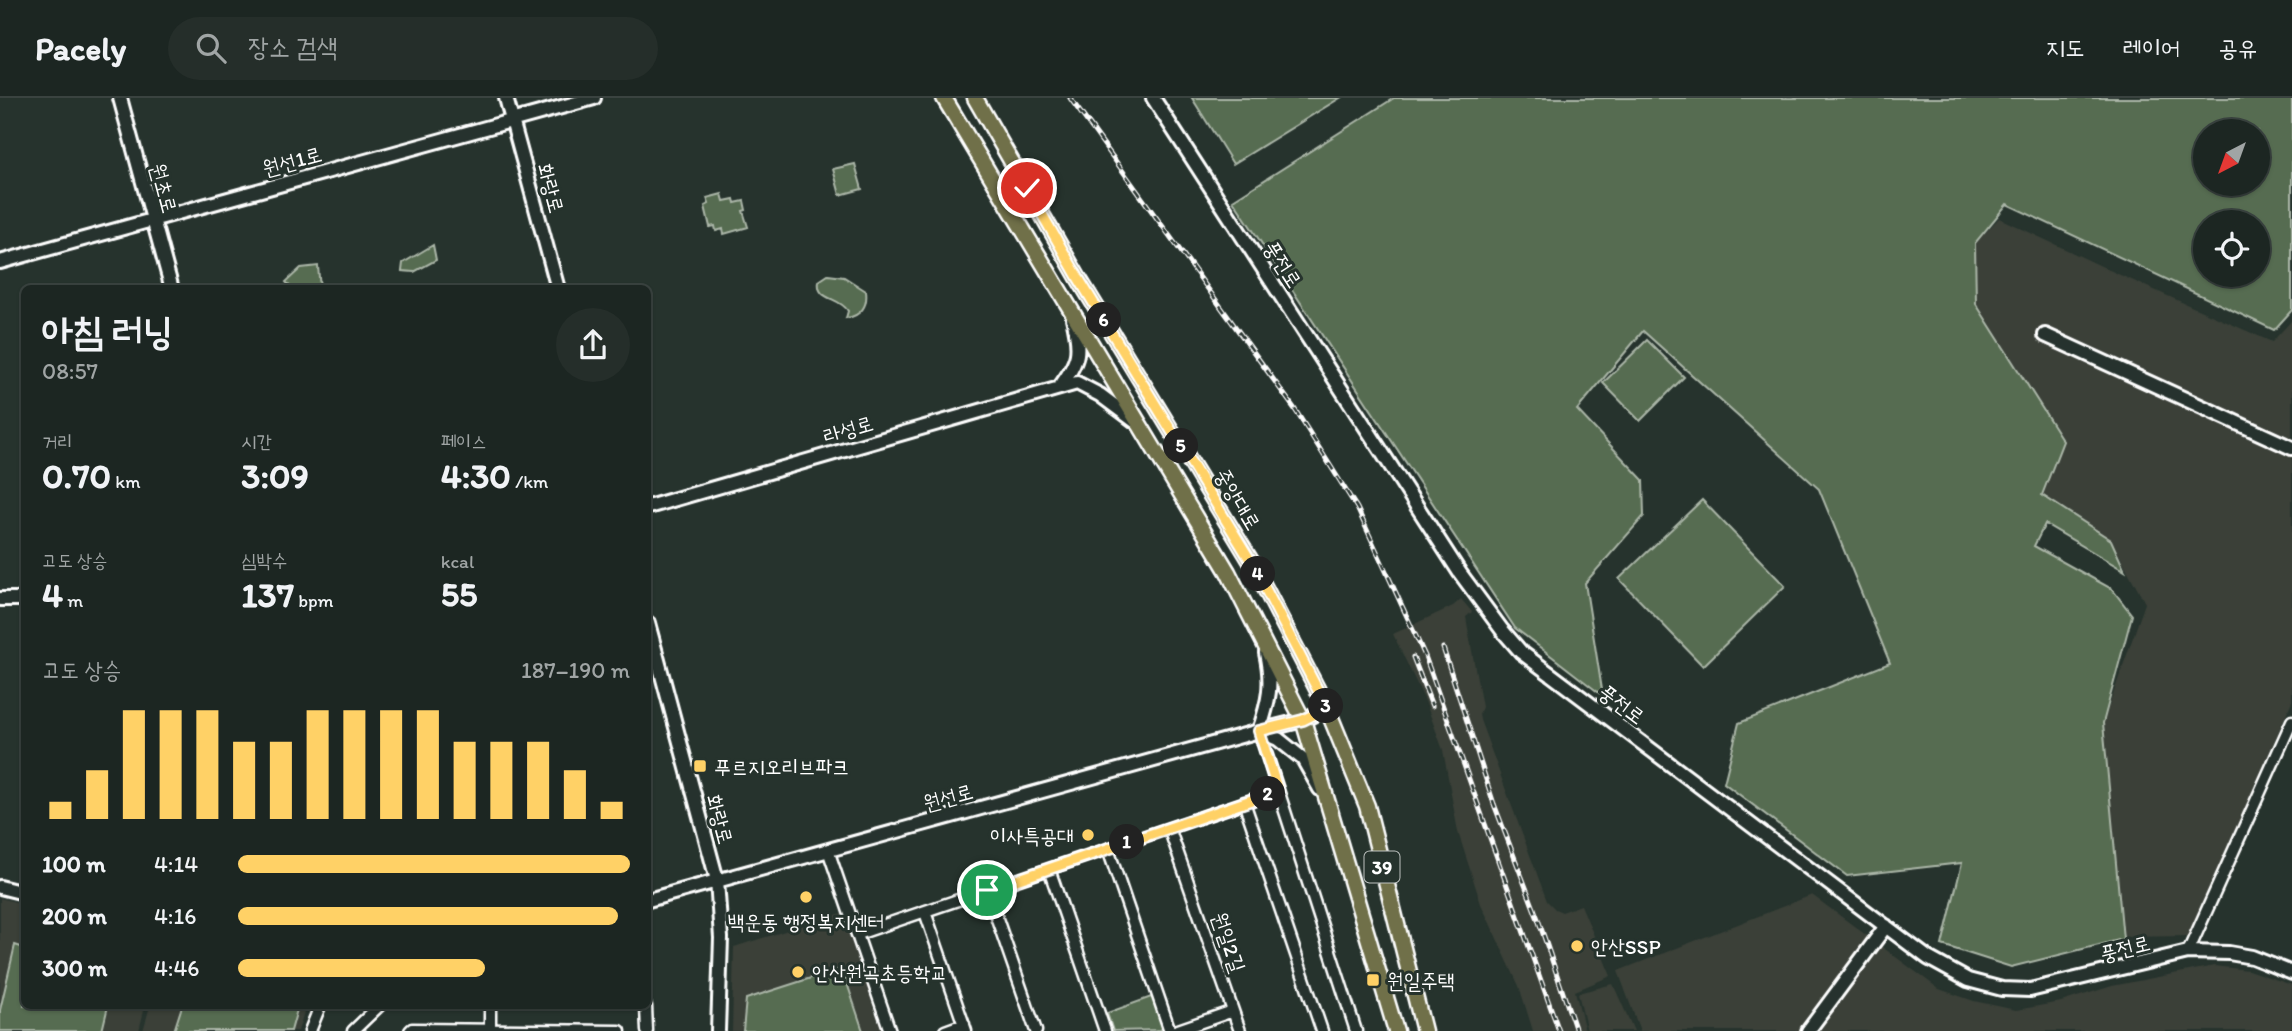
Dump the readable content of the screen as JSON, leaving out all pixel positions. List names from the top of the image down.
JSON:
{
  "streets": {
    "main road": ["중앙대로", "39"],
    "street": [
      "원선1로",
      "원초로",
      "화랑로",
      "풍전로",
      "라성로",
      "원선로",
      "원일2길"
    ]
  },
  "crossings": [
    ["원선1로", "원초로"],
    ["원선1로", "화랑로"],
    ["화랑로", "원선로"],
    ["중앙대로", "원선로"],
    ["원선로", "39"]
  ],
  "places": {
    "transit": ["푸르지오리브파크", "원일주택"],
    "other": [
      "이사특공대",
      "백운동 행정복지센터",
      "안산SSP",
      "안산원곡초등학교"
    ]
  },
  "north": "bottom left",
  "page": {
    "header": "Pacely",
    "search": "장소 검색",
    "nav": ["지도", "레이어", "공유"],
    "heading": ["아침 러닝", "08:57"],
    "pins": [
      "6",
      "5",
      "4",
      "3",
      "2",
      "1"
    ],
    "stats": [
      ["거리", "0.70 km"],
      ["시간", "3:09"],
      ["페이스", "4:30 /km"],
      ["고도 상승", "4 m"],
      ["심박수", "137 bpm"],
      ["kcal", "55"]
    ],
    "chart": ["고도 상승", "187–190 m"],
    "list": [
      {
        "name": "100 m",
        "note": "4:14"
      },
      {
        "name": "200 m",
        "note": "4:16"
      },
      {
        "name": "300 m",
        "note": "4:46"
      }
    ]
  }
}
